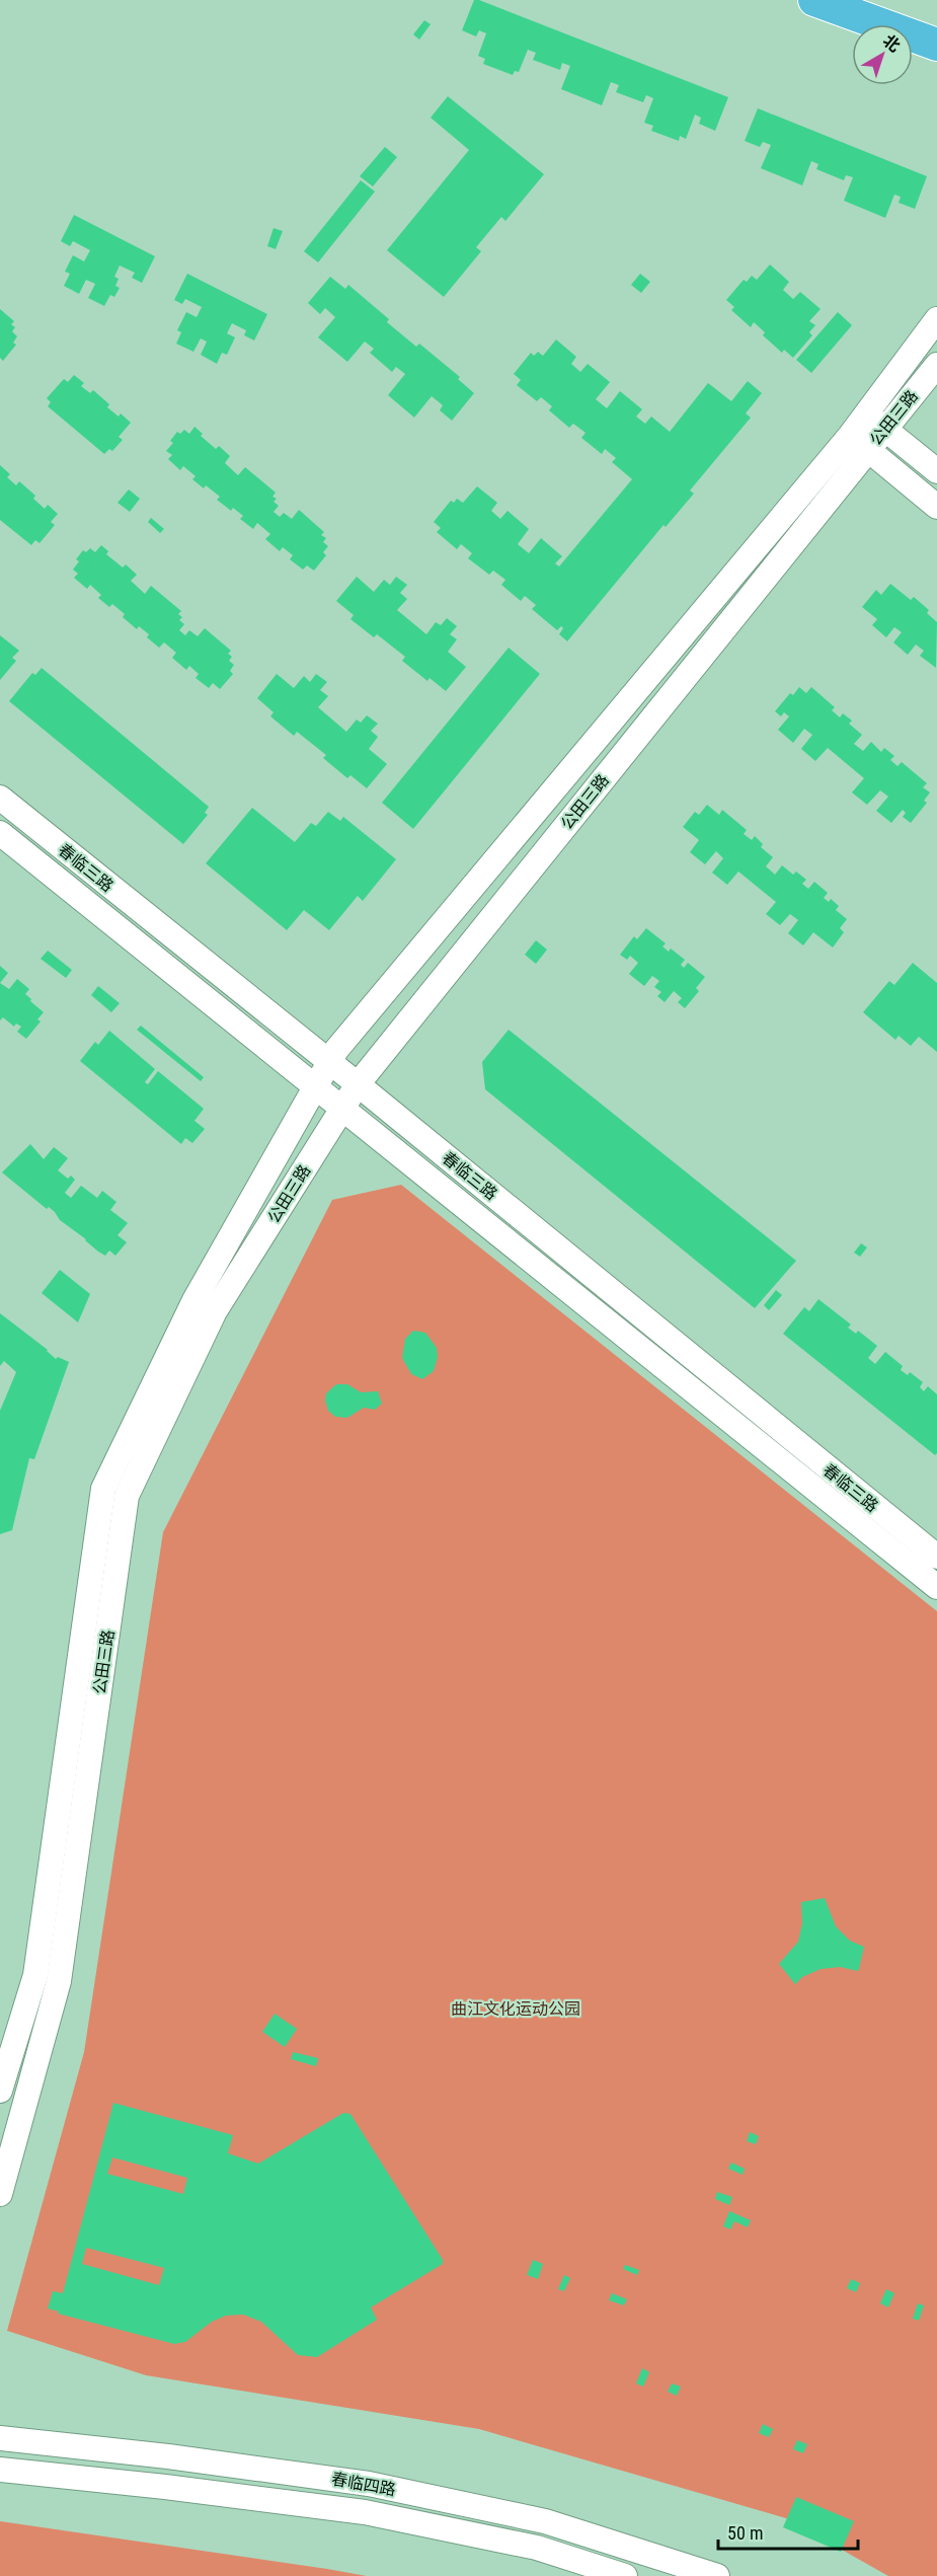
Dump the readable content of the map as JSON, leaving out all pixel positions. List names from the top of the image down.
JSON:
{
  "streets": {
    "street": ["公田三路", "春临三路", "春临四路"]
  },
  "crossings": [
    ["公田三路", "春临三路"]
  ],
  "parks": ["曲江文化运动公园"],
  "scale_bar": "50 m",
  "north": "top right"
}
